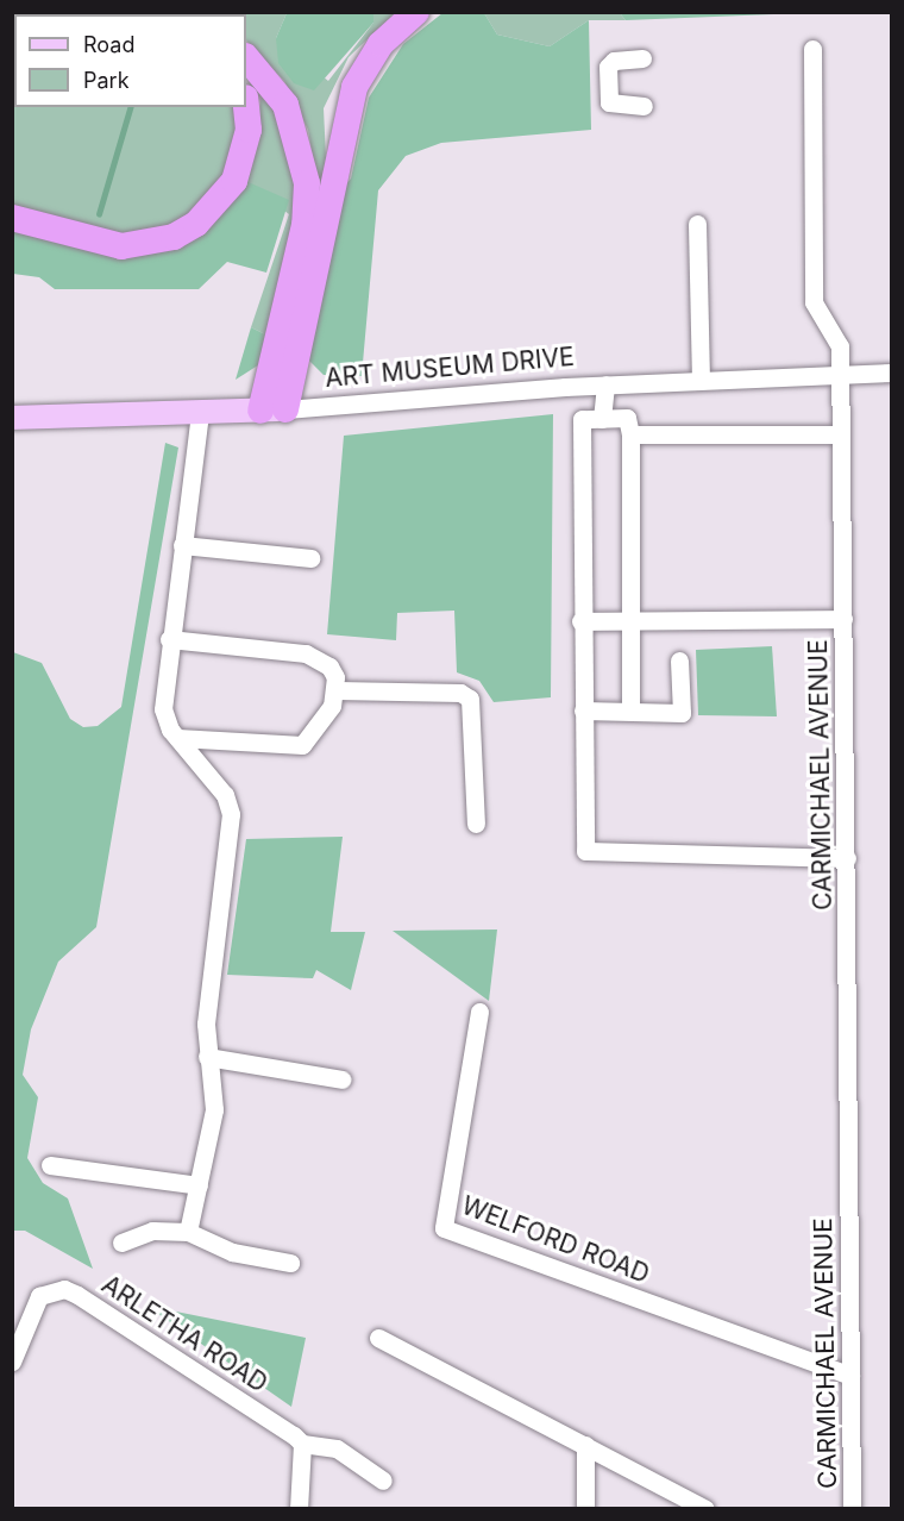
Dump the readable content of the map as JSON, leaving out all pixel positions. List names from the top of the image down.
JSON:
{
  "streets": {
    "main road": ["ART MUSEUM DRIVE"],
    "street": ["CARMICHAEL AVENUE", "WELFORD ROAD", "ARLETHA ROAD"]
  },
  "crossings": [
    ["ART MUSEUM DRIVE", "CARMICHAEL AVENUE"],
    ["CARMICHAEL AVENUE", "WELFORD ROAD"]
  ],
  "legend": ["Road", "Park"]
}
